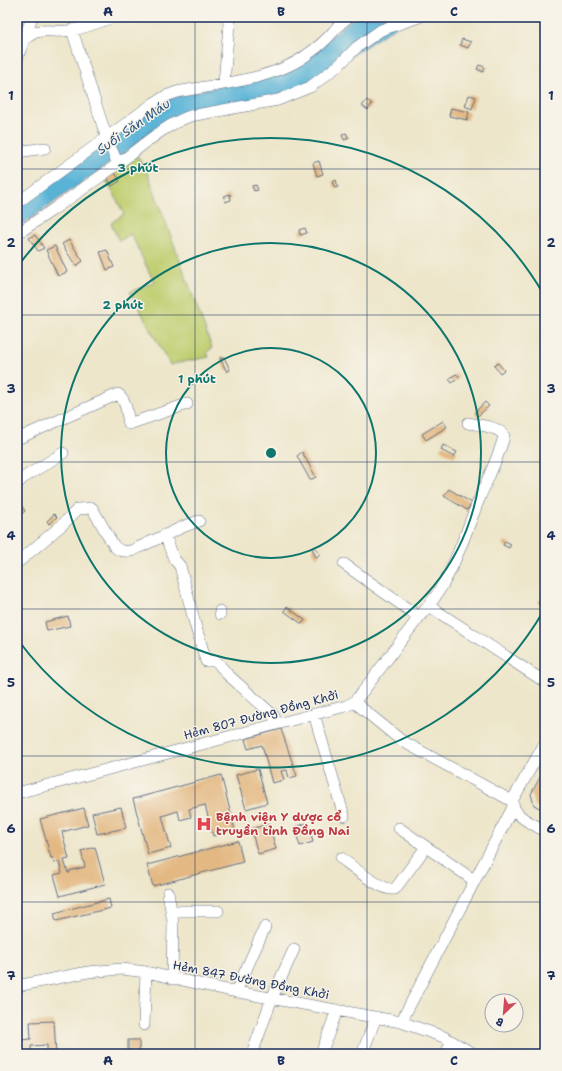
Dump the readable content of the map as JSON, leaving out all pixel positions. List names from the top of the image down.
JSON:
{
  "streets": {
    "street": ["Hẻm 807 Đường Đồng Khởi", "Hẻm 847 Đường Đồng Khởi"]
  },
  "water": ["Suối Săn Máu"],
  "places": {
    "hospital": ["Bệnh viện Y dược cổ truyền tỉnh Đồng Nai"]
  },
  "north": "bottom left",
  "grid": {
    "columns": ["A", "B", "C"],
    "rows": [
      "1",
      "2",
      "3",
      "4",
      "5",
      "6",
      "7"
    ]
  },
  "rings": ["3 phút", "2 phút", "1 phút"]
}
